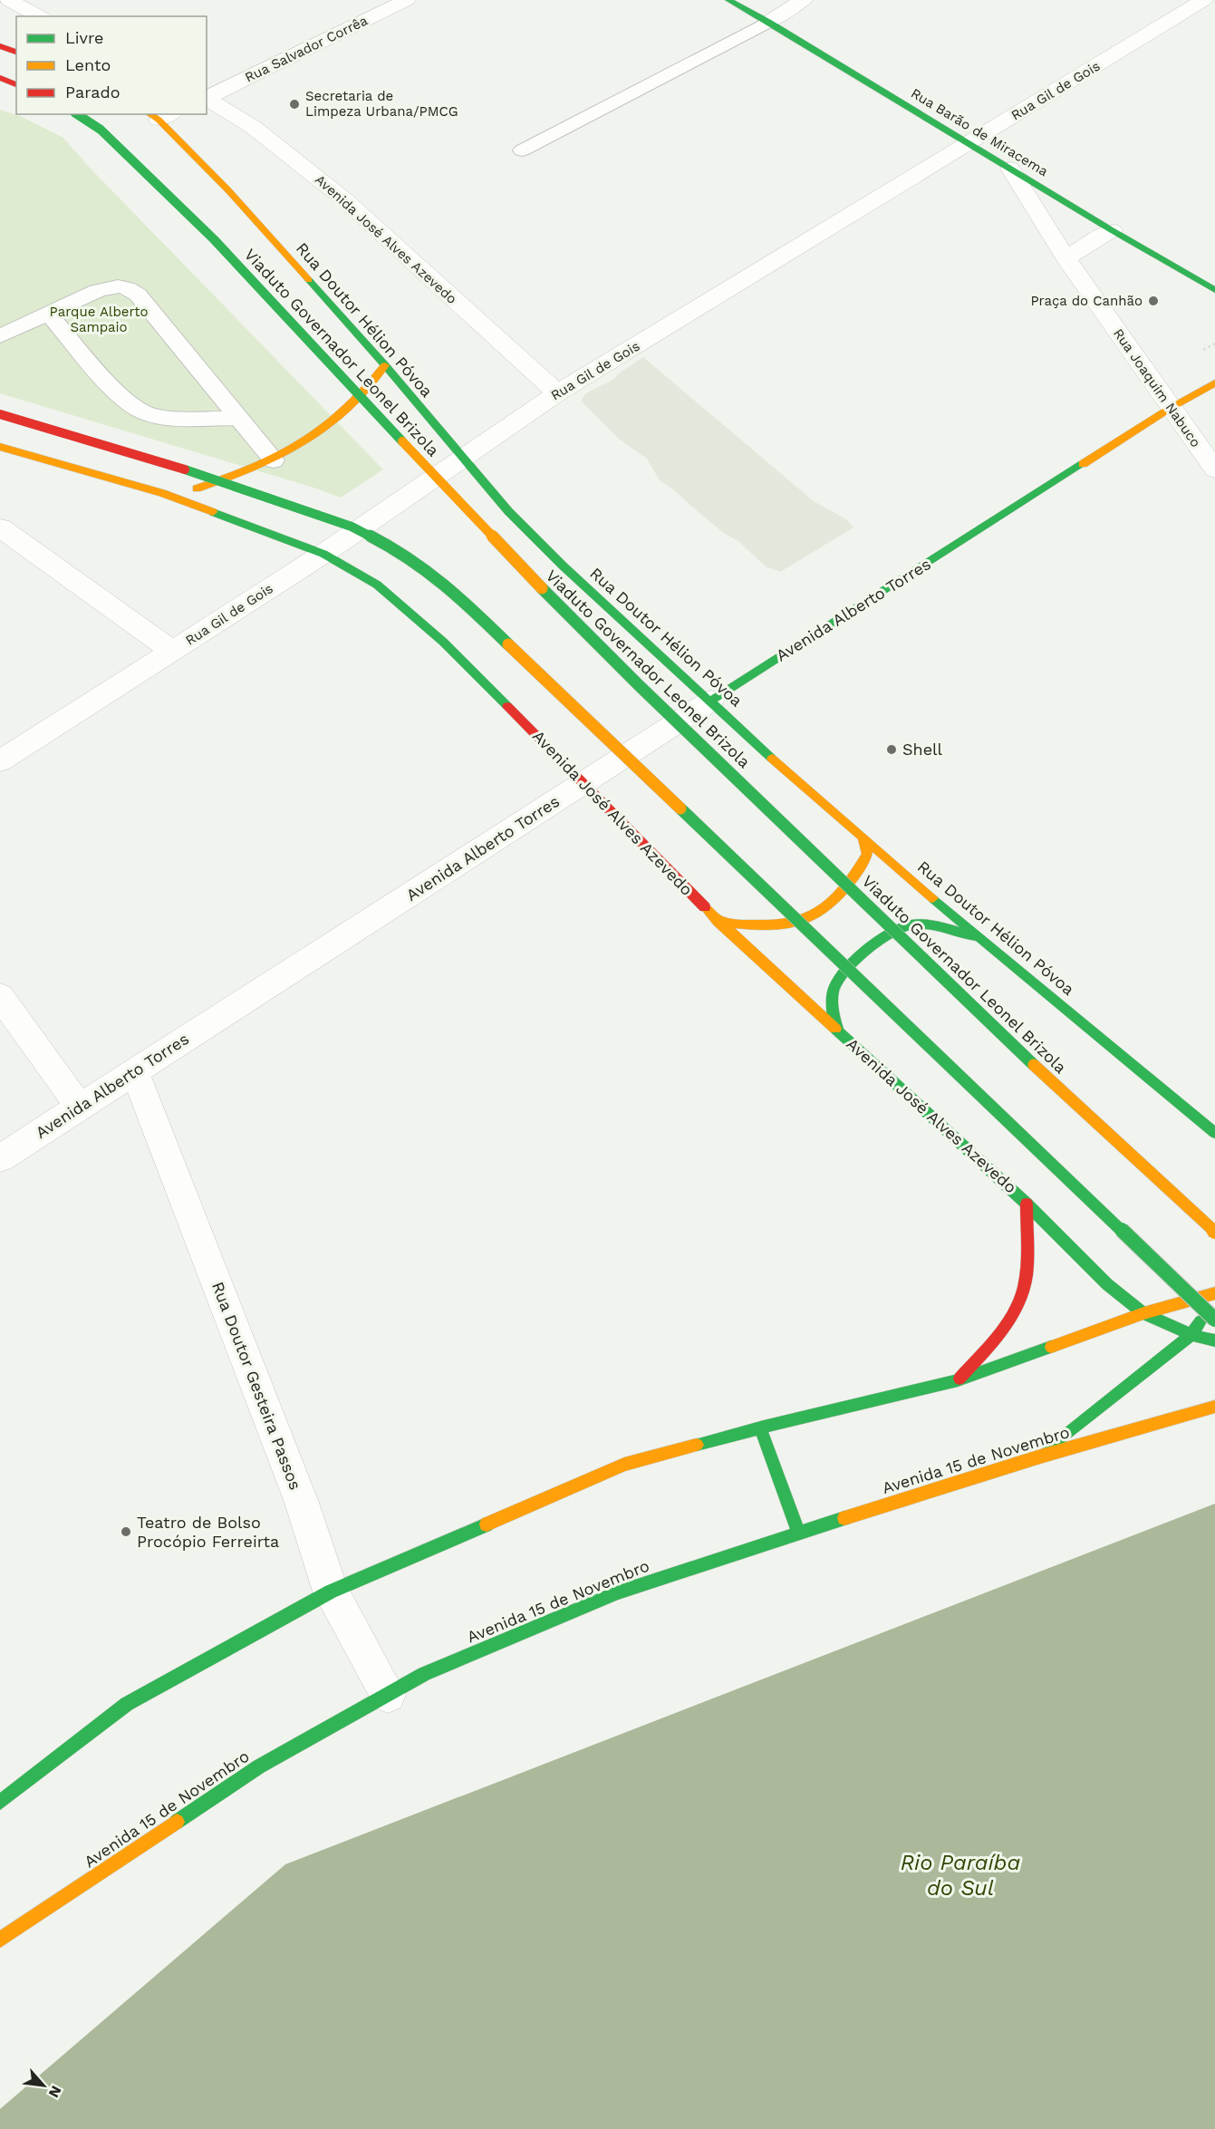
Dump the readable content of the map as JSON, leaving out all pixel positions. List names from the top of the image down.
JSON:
{
  "streets": {
    "main road": [
      "Rua Barão de Miracema",
      "Avenida José Alves Azevedo",
      "Rua Doutor Hélion Póvoa",
      "Viaduto Governador Leonel Brizola",
      "Avenida Alberto Torres",
      "Avenida 15 de Novembro"
    ],
    "street": [
      "Rua Salvador Corrêa",
      "Rua Gil de Gois",
      "Rua Joaquim Nabuco",
      "Rua Doutor Gesteira Passos"
    ]
  },
  "crossings": [
    ["Rua Gil de Gois", "Rua Barão de Miracema"],
    ["Rua Gil de Gois", "Avenida José Alves Azevedo"],
    ["Rua Gil de Gois", "Rua Doutor Hélion Póvoa"],
    ["Rua Barão de Miracema", "Rua Joaquim Nabuco"],
    ["Avenida José Alves Azevedo", "Avenida Alberto Torres"],
    ["Rua Doutor Hélion Póvoa", "Avenida Alberto Torres"],
    ["Rua Joaquim Nabuco", "Avenida Alberto Torres"],
    ["Avenida Alberto Torres", "Rua Doutor Gesteira Passos"],
    ["Rua Doutor Gesteira Passos", "Avenida 15 de Novembro"]
  ],
  "water": ["Rio Paraíba do Sul"],
  "parks": ["Parque Alberto Sampaio"],
  "places": [
    "Secretaria de Limpeza Urbana/PMCG",
    "Praça do Canhão",
    "Shell",
    "Teatro de Bolso Procópio Ferreirta"
  ],
  "legend": ["Livre", "Lento", "Parado"],
  "north": "bottom right"
}
